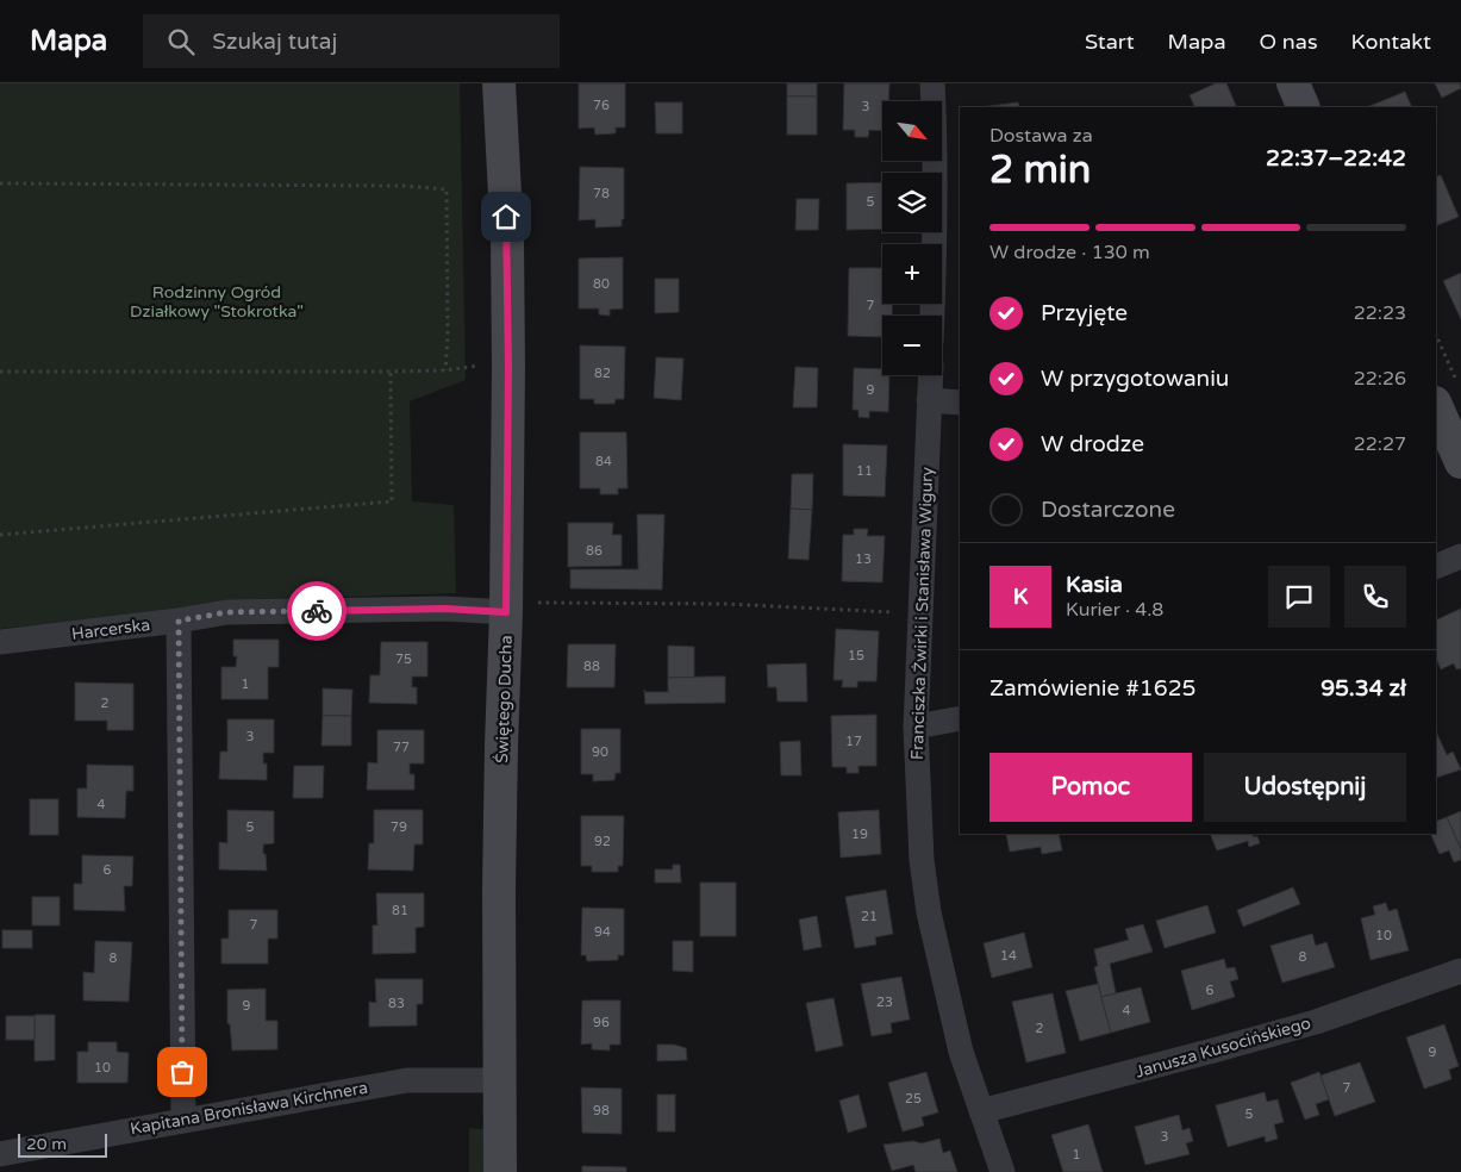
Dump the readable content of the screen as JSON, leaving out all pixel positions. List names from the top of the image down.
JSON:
{
  "streets": {
    "street": [
      "Franciszka Żwirki i Stanisława Wigury",
      "Harcerska",
      "Świętego Ducha",
      "Janusza Kusocińskiego",
      "Kapitana Bronisława Kirchnera"
    ]
  },
  "crossings": [
    ["Franciszka Żwirki i Stanisława Wigury", "Janusza Kusocińskiego"],
    ["Harcerska", "Świętego Ducha"],
    ["Świętego Ducha", "Kapitana Bronisława Kirchnera"]
  ],
  "parks": ["Rodzinny Ogród Działkowy \"Stokrotka\""],
  "house_numbers": [
    "76",
    "3",
    "78",
    "5",
    "80",
    "7",
    "82",
    "9",
    "84",
    "11",
    "86",
    "13",
    "15",
    "75",
    "88",
    "1",
    "2",
    "3",
    "17",
    "77",
    "90",
    "4",
    "5",
    "79",
    "19",
    "92",
    "6",
    "81",
    "21",
    "7",
    "94",
    "10",
    "14",
    "8",
    "8",
    "6",
    "23",
    "83",
    "9",
    "4",
    "96",
    "2",
    "9",
    "10",
    "7",
    "25",
    "98",
    "5",
    "3",
    "1"
  ],
  "scale_bar": "20 m",
  "north": "bottom right",
  "page": {
    "header": "Mapa",
    "search": "Szukaj tutaj",
    "nav": [
      "Start",
      "Mapa",
      "O nas",
      "Kontakt"
    ],
    "map_buttons": ["+", "−"],
    "heading": ["2 min", "Dostawa za", "22:37–22:42"],
    "panel": [
      "Kasia",
      "Kurier · 4.8",
      "Zamówienie #1625",
      "95.34 zł"
    ],
    "bar": "W drodze · 130 m",
    "list": [
      ["Przyjęte", "22:23"],
      ["W przygotowaniu", "22:26"],
      ["W drodze", "22:27"],
      "Dostarczone"
    ],
    "round": "K",
    "buttons": ["Pomoc", "Udostępnij"],
    "scale": "20 m"
  }
}
